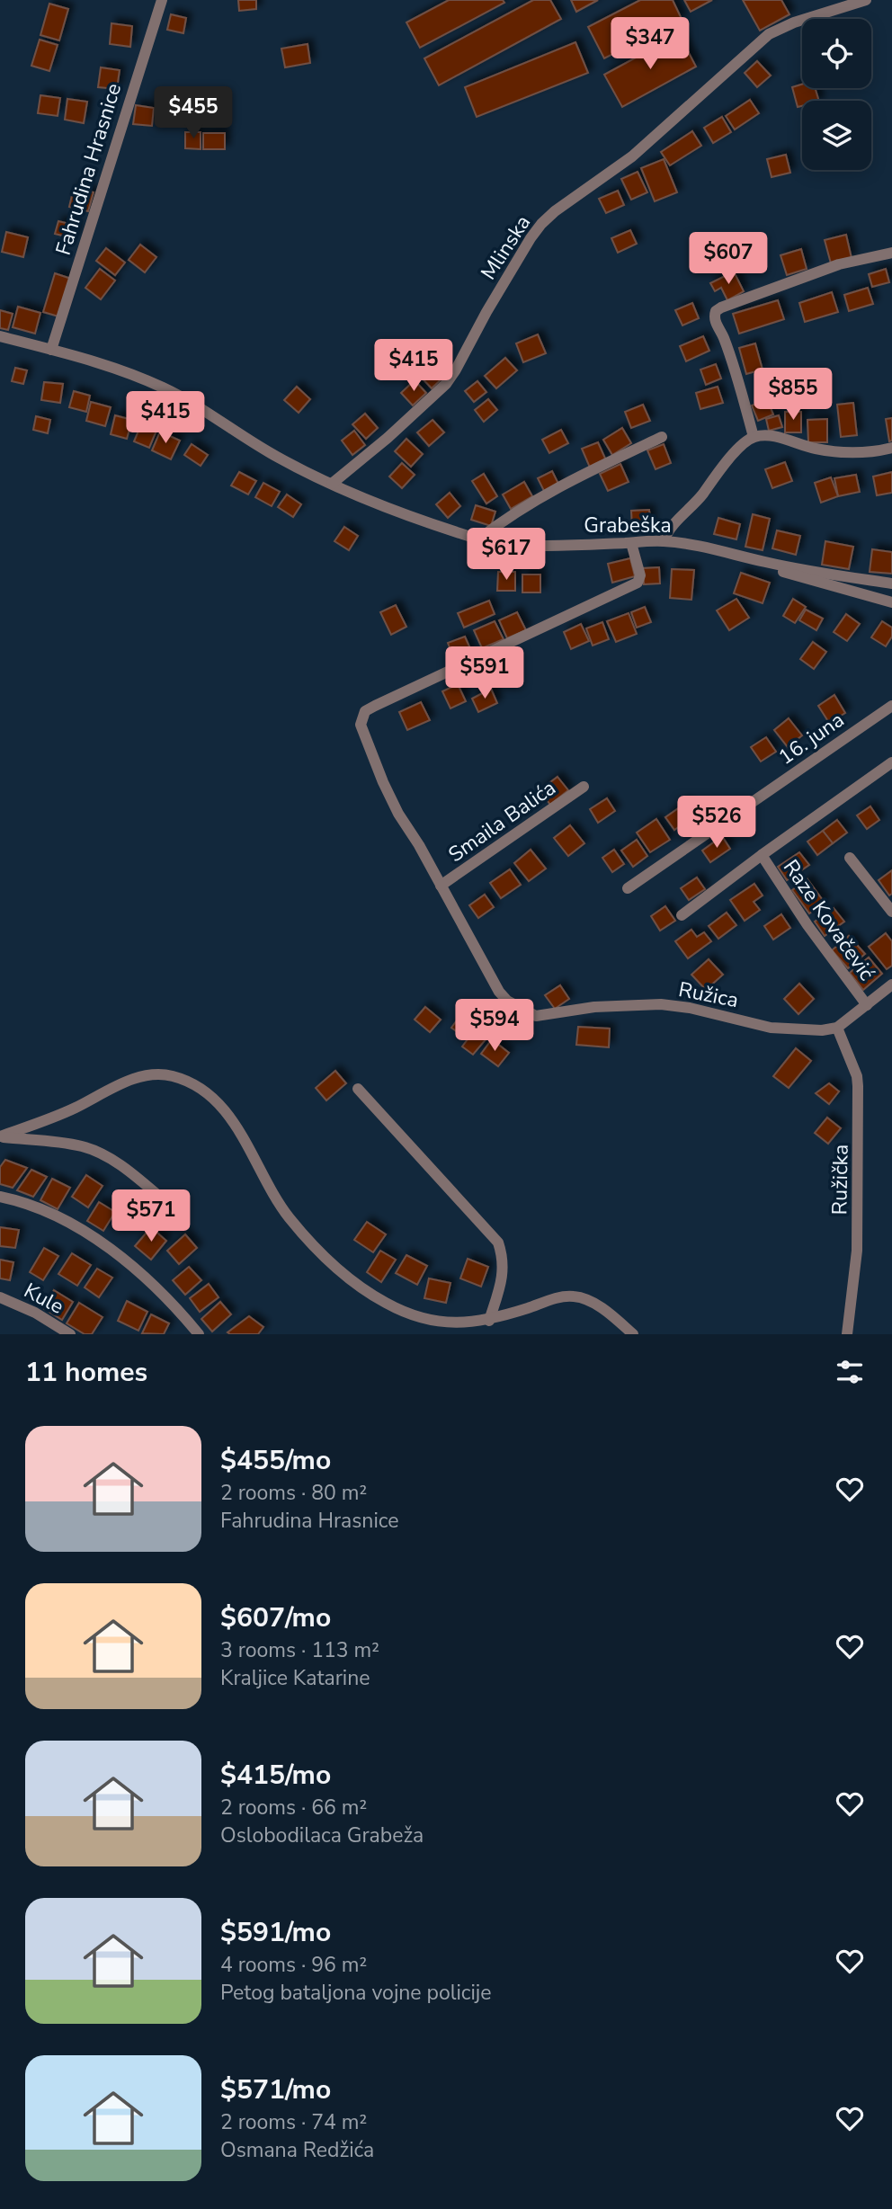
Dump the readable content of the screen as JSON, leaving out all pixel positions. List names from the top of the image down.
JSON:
{
  "streets": {
    "street": [
      "Fahrudina Hrasnice",
      "Mlinska",
      "Grabeška",
      "16. juna",
      "Smaila Balića",
      "Raze Kovačević",
      "Ružica",
      "Ružička",
      "Kule"
    ]
  },
  "crossings": [
    ["Fahrudina Hrasnice", "Grabeška"],
    ["Mlinska", "Grabeška"],
    ["Smaila Balića", "Ružica"],
    ["Ružica", "Ružička"]
  ],
  "page": {
    "price": [
      "$347",
      "$455",
      "$607",
      "$415",
      "$855",
      "$415",
      "$617",
      "$591",
      "$526",
      "$594",
      "$571"
    ],
    "heading": "11 homes",
    "list": [
      {
        "name": "$455/mo",
        "note": "2 rooms · 80 m² · Fahrudina Hrasnice"
      },
      {
        "name": "$607/mo",
        "note": "3 rooms · 113 m² · Kraljice Katarine"
      },
      {
        "name": "$415/mo",
        "note": "2 rooms · 66 m² · Oslobodilaca Grabeža"
      },
      {
        "name": "$591/mo",
        "note": "4 rooms · 96 m² · Petog bataljona vojne policije"
      },
      {
        "name": "$571/mo",
        "note": "2 rooms · 74 m² · Osmana Redžića"
      }
    ]
  }
}
